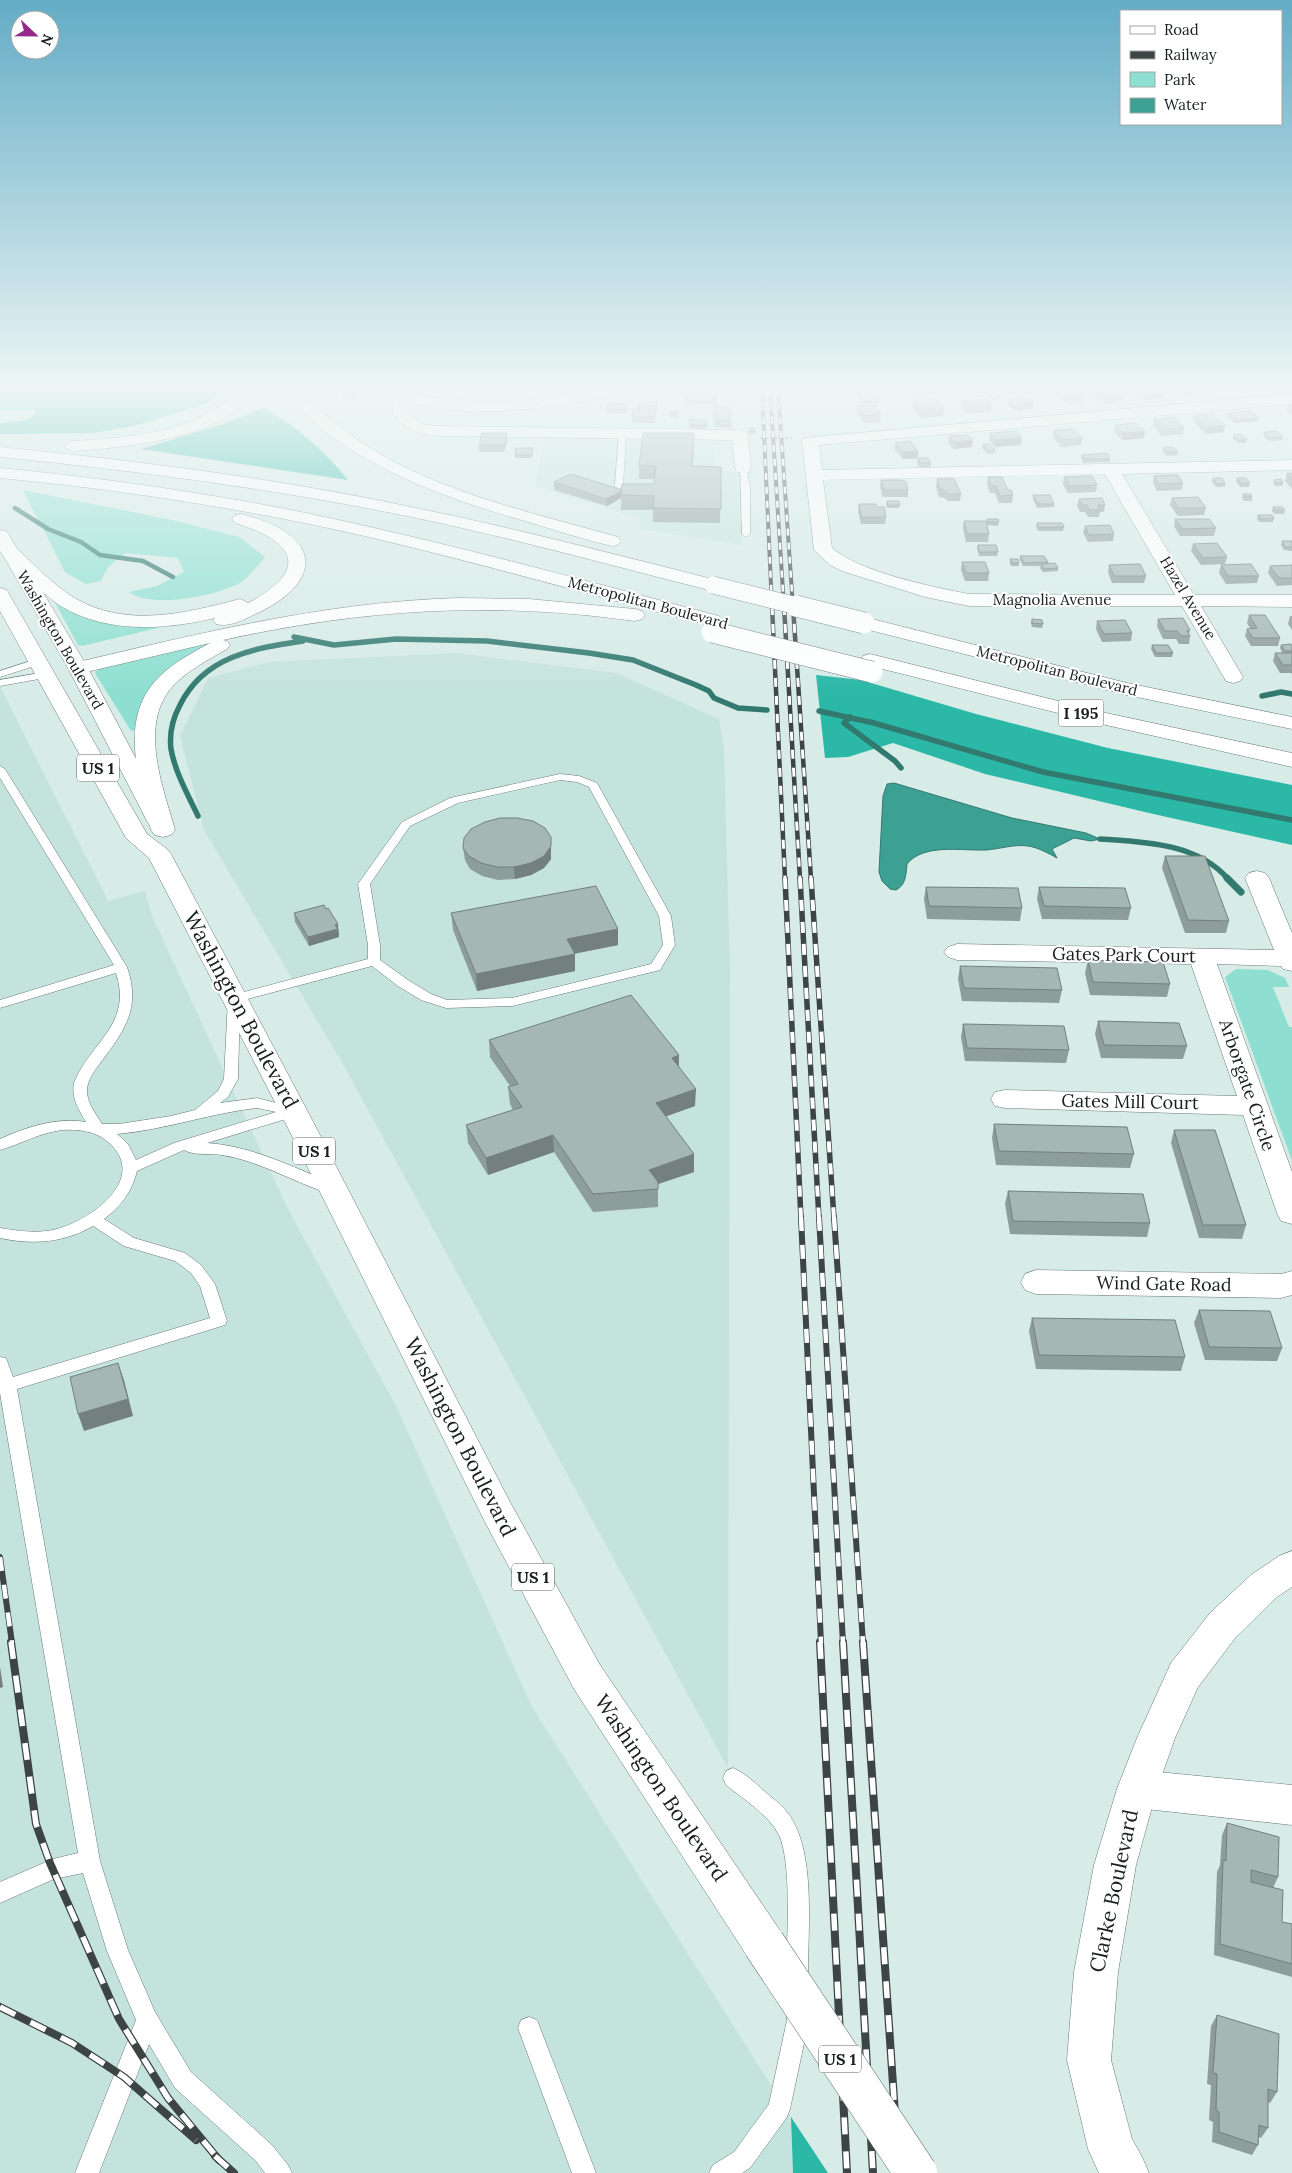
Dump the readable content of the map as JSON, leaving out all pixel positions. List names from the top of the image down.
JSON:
{
  "streets": {
    "main road": [
      "Hazel Avenue",
      "Magnolia Avenue",
      "Metropolitan Boulevard",
      "Washington Boulevard",
      "I 195",
      "US 1",
      "Gates Park Court",
      "Arborgate Circle",
      "Gates Mill Court",
      "Wind Gate Road",
      "Clarke Boulevard"
    ]
  },
  "crossings": [
    ["Hazel Avenue", "Magnolia Avenue"],
    ["Gates Park Court", "Arborgate Circle"],
    ["Arborgate Circle", "Gates Mill Court"]
  ],
  "legend": [
    "Road",
    "Railway",
    "Park",
    "Water"
  ],
  "north": "right"
}
